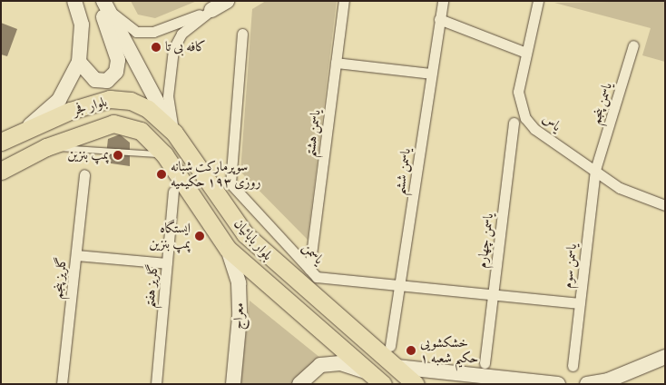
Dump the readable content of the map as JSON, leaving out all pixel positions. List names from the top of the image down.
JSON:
{
  "streets": {
    "main road": ["بلوار فجر", "بلوار بابائیان", "معراج"],
    "street": [
      "یاسمن پنجم",
      "یاس",
      "یاسمن هشتم",
      "یاسمن ششم",
      "یاسمن چهارم",
      "یاسمن",
      "یاسمن سوم",
      "گلریز پنجم",
      "گلریز هفتم"
    ]
  },
  "crossings": [
    ["یاسمن پنجم", "یاس"],
    ["یاسمن پنجم", "یاسمن سوم"],
    ["بلوار فجر", "بلوار بابائیان"],
    ["یاس", "یاسمن سوم"],
    ["یاسمن هشتم", "یاسمن"],
    ["یاسمن ششم", "یاسمن"],
    ["بلوار بابائیان", "معراج"],
    ["یاسمن چهارم", "یاسمن"],
    ["یاسمن", "یاسمن سوم"]
  ],
  "places": [
    "کافه بی تا",
    "پمپ بنزین",
    "سوپرمارکت شبانه روزی ۱۹۳ حکیمیه",
    "ایستگاه پمپ بنزین",
    "خشکشویی حکیم شعبه ۱"
  ]
}
